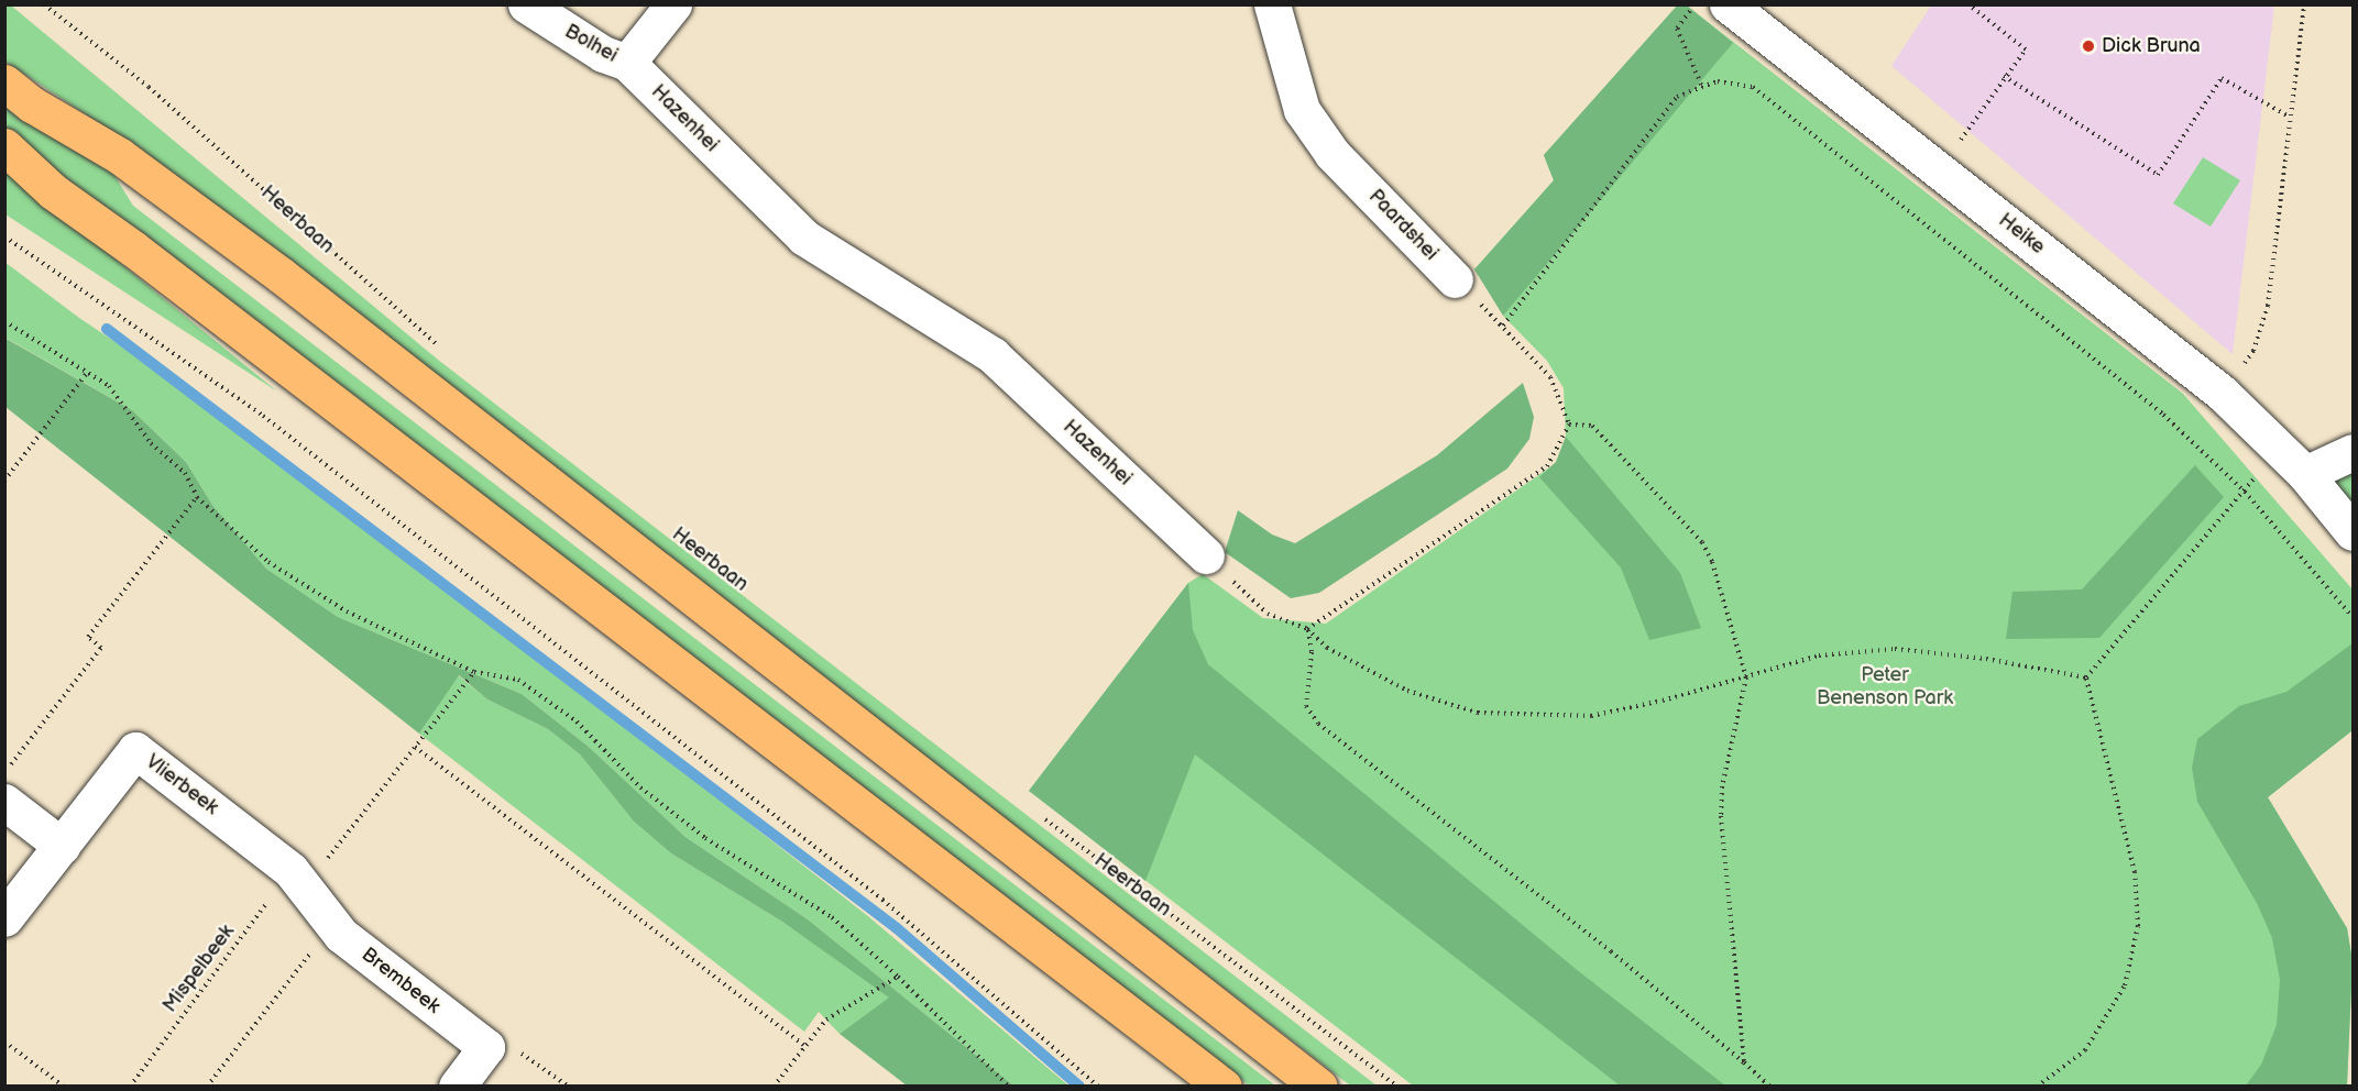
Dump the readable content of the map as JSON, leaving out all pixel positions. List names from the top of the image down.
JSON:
{
  "streets": {
    "main road": ["Heerbaan"],
    "street": [
      "Bolhei",
      "Hazenhei",
      "Paardshei",
      "Heike",
      "Vlierbeek",
      "Brembeek"
    ],
    "path": ["Mispelbeek"]
  },
  "crossings": [
    ["Bolhei", "Hazenhei"],
    ["Vlierbeek", "Mispelbeek"],
    ["Vlierbeek", "Brembeek"],
    ["Mispelbeek", "Brembeek"]
  ],
  "parks": ["Peter Benenson Park"],
  "places": ["Dick Bruna"]
}
